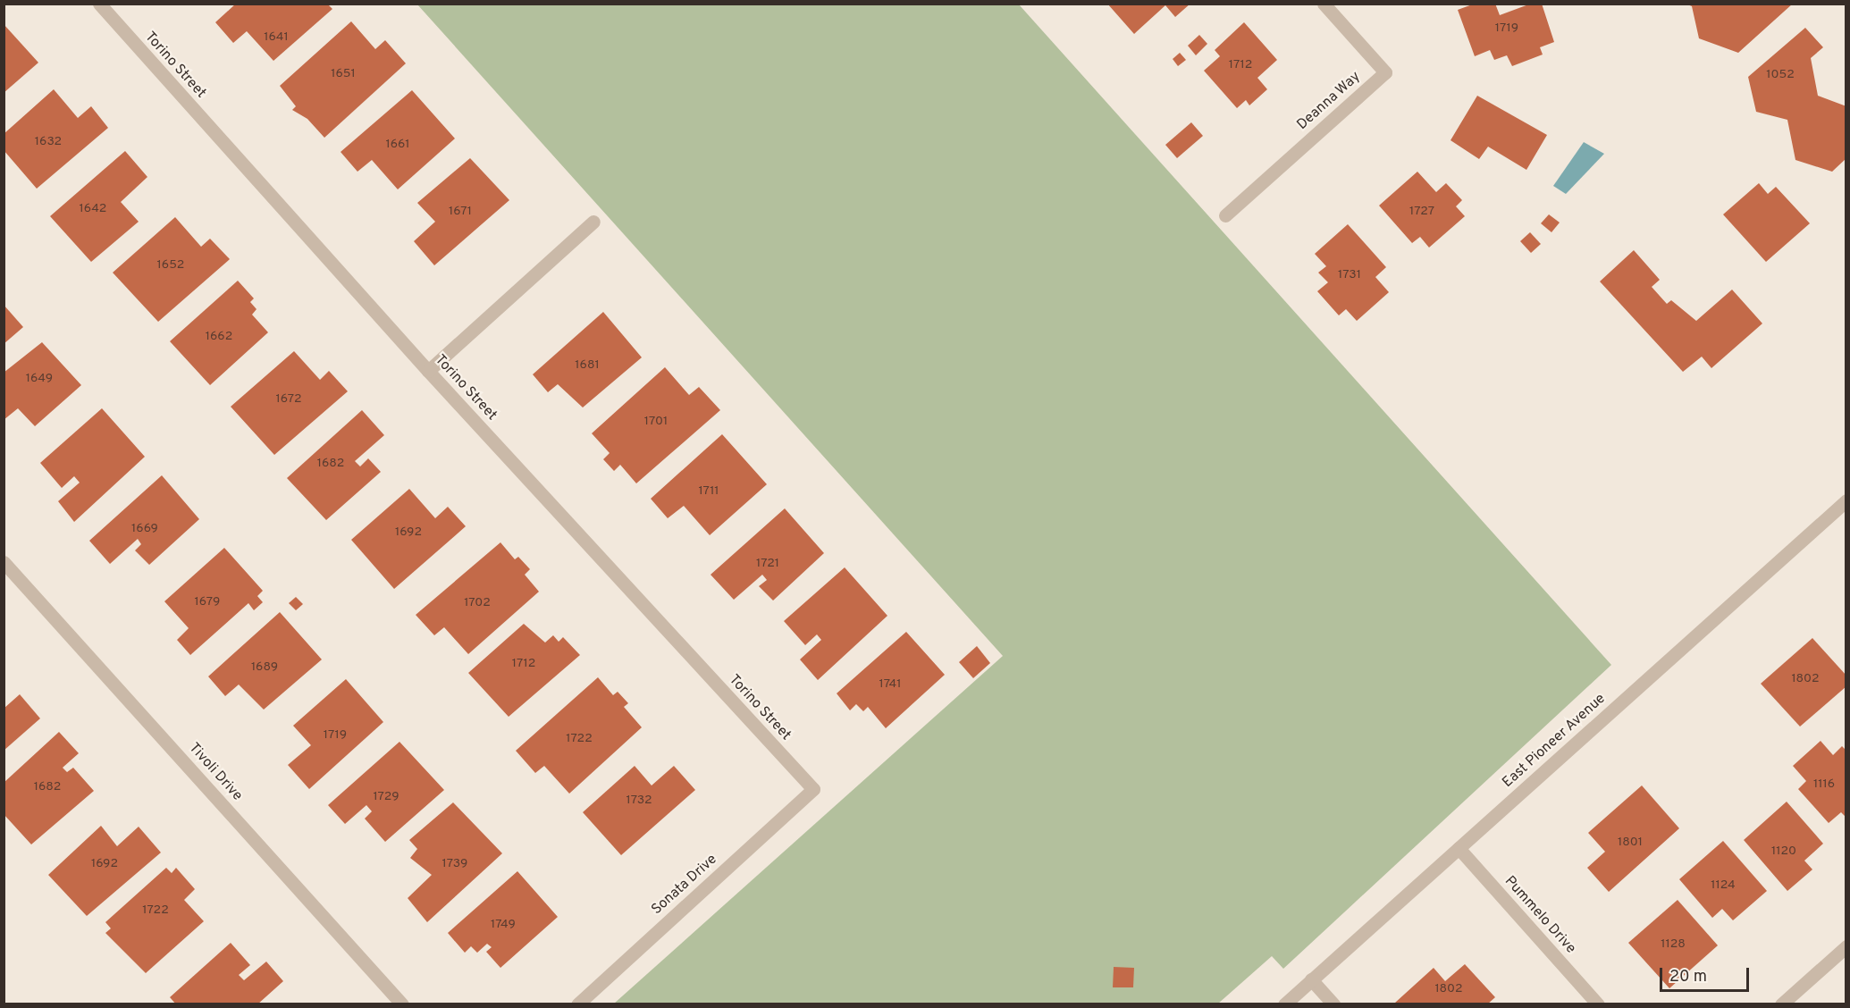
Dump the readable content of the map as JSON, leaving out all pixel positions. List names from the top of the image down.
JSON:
{
  "streets": {
    "street": [
      "Torino Street",
      "Deanna Way",
      "East Pioneer Avenue",
      "Tivoli Drive",
      "Sonata Drive",
      "Pummelo Drive"
    ]
  },
  "crossings": [
    ["Torino Street", "Sonata Drive"],
    ["East Pioneer Avenue", "Pummelo Drive"]
  ],
  "house_numbers": [
    "1719",
    "1641",
    "1712",
    "1651",
    "1052",
    "1632",
    "1661",
    "1642",
    "1671",
    "1727",
    "1652",
    "1731",
    "1662",
    "1681",
    "1649",
    "1672",
    "1701",
    "1682",
    "1711",
    "1669",
    "1692",
    "1721",
    "1679",
    "1702",
    "1712",
    "1689",
    "1802",
    "1741",
    "1719",
    "1722",
    "1116",
    "1682",
    "1729",
    "1732",
    "1801",
    "1120",
    "1692",
    "1739",
    "1124",
    "1722",
    "1749",
    "1128",
    "1802"
  ],
  "scale_bar": "20 m"
}
